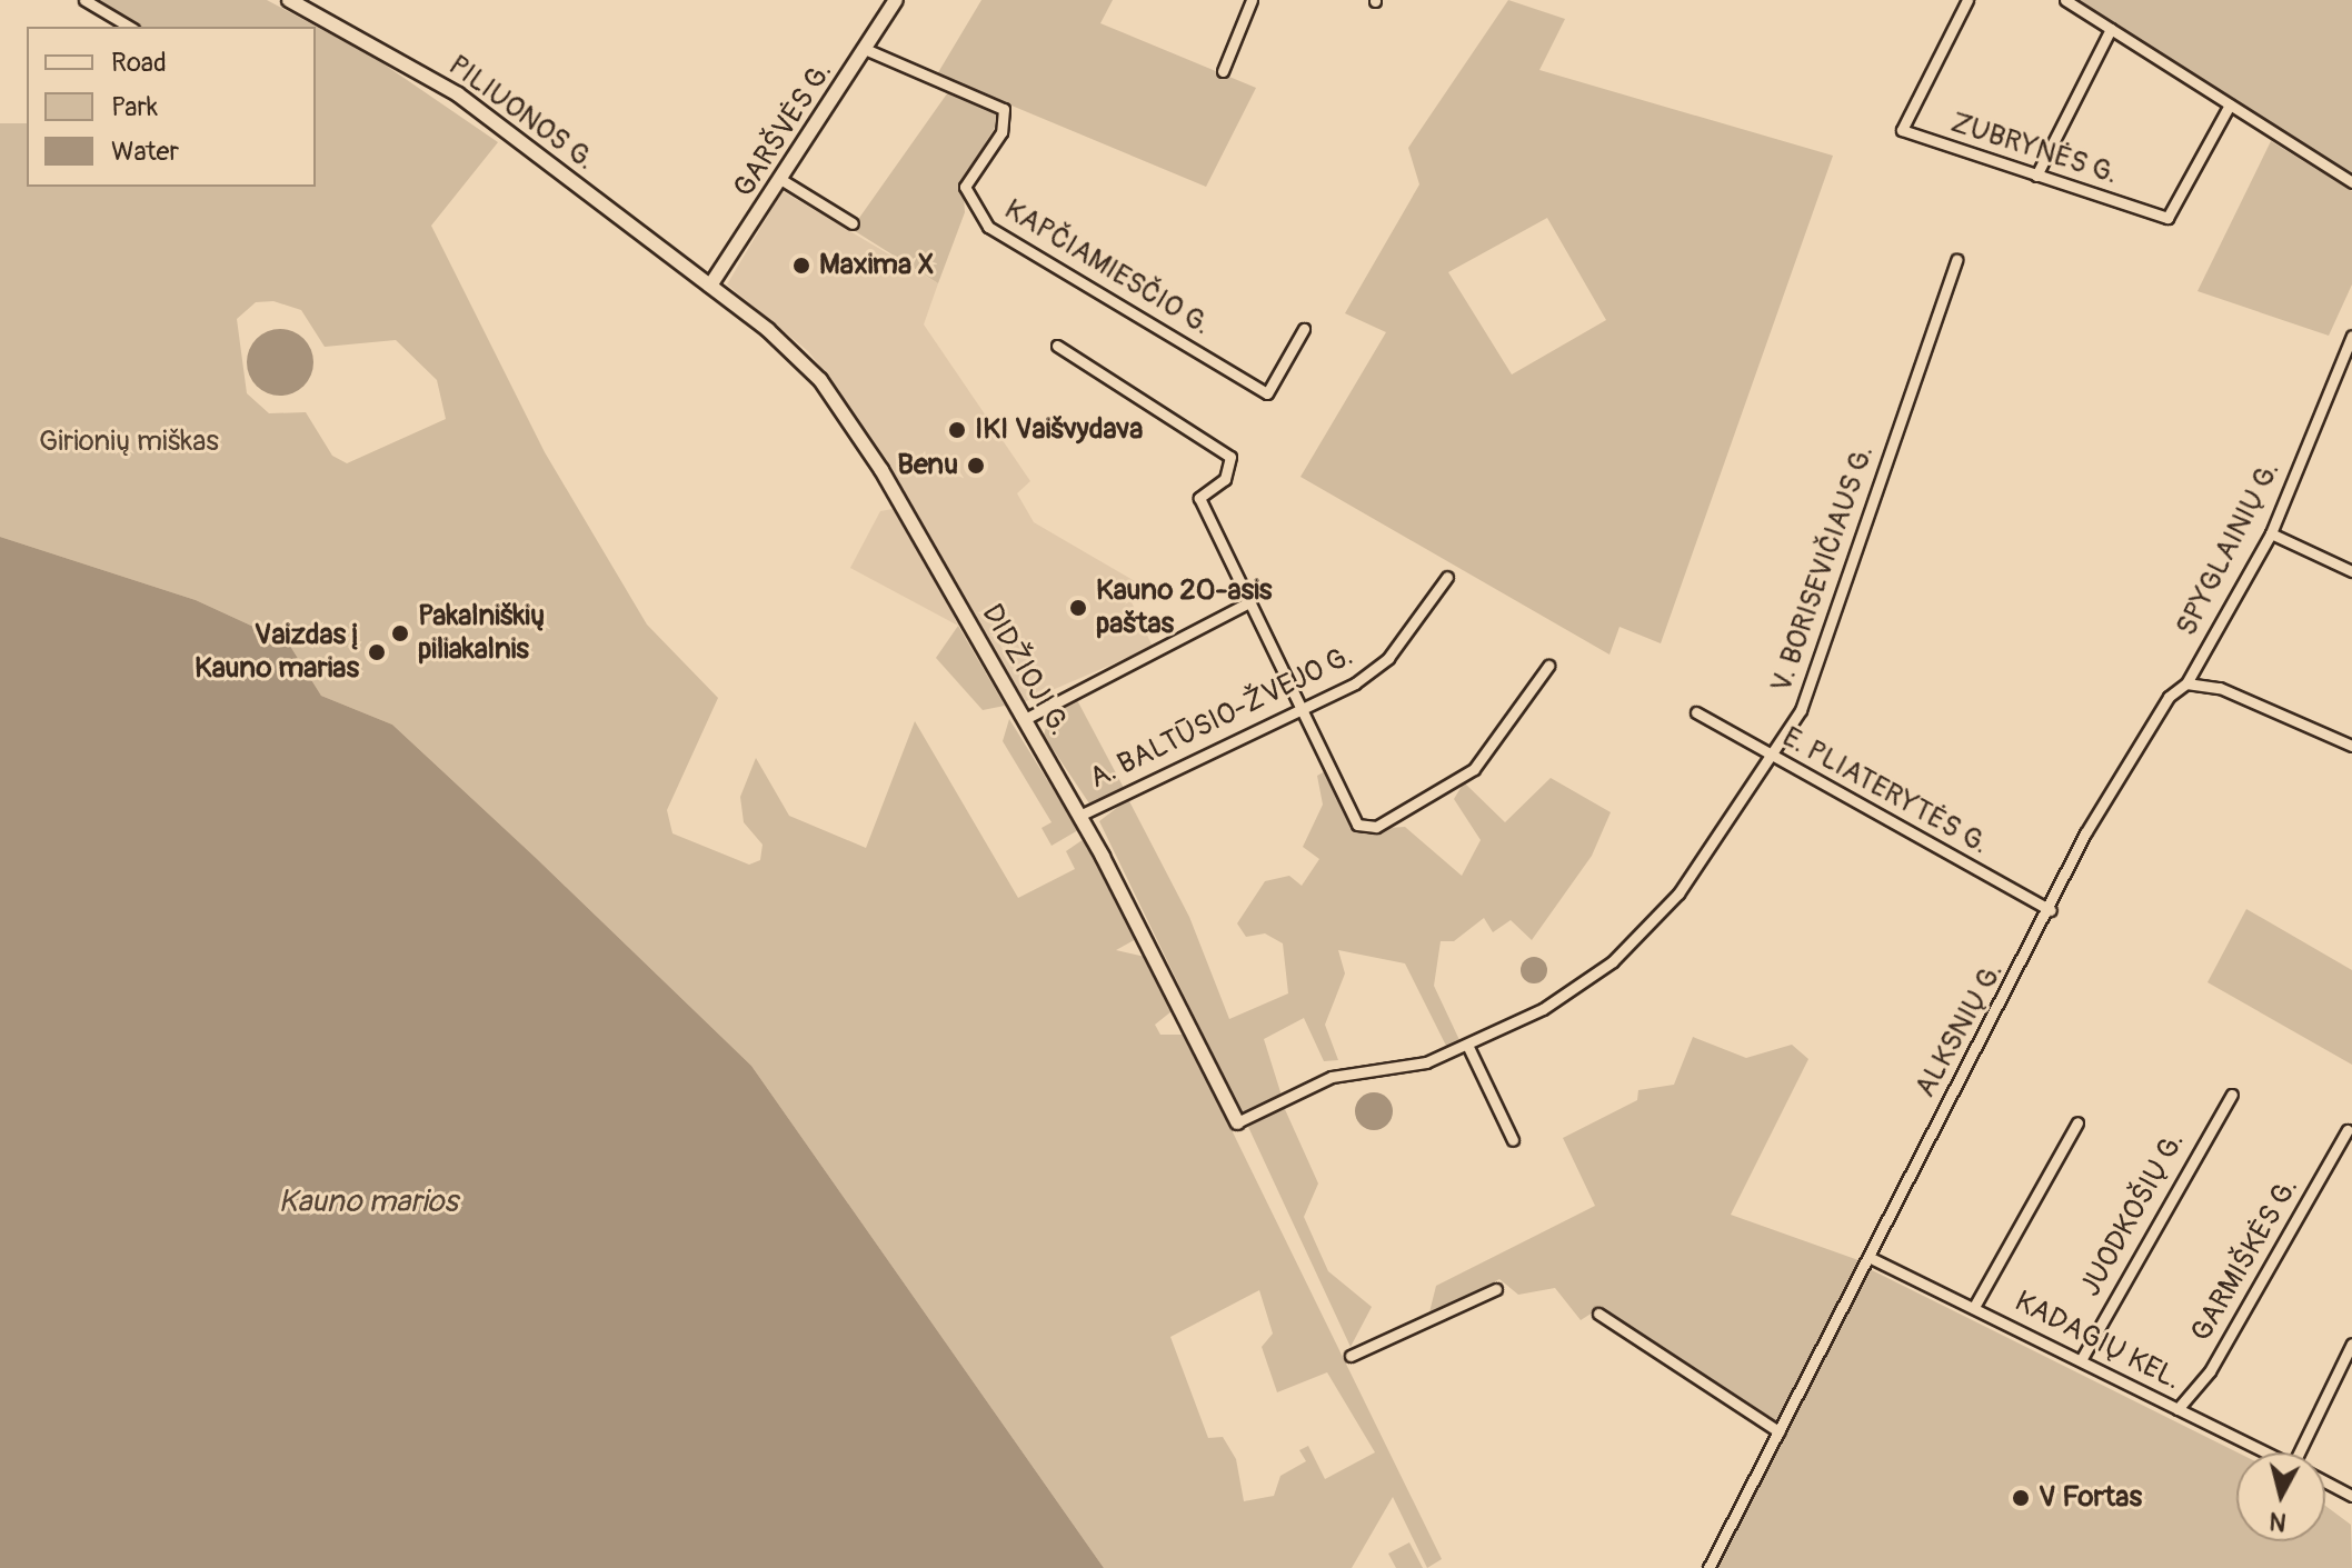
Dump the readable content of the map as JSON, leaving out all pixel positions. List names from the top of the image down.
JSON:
{
  "streets": {
    "main road": ["PILIUONOS G.", "GARŠVĖS G.", "DIDŽIOJI G."],
    "street": [
      "ZUBRYNĖS G.",
      "KAPČIAMIESČIO G.",
      "SPYGLAINIŲ G.",
      "V. BORISEVIČIAUS G.",
      "A. BALTŪSIO-ŽVEJO G.",
      "E. PLIATERYTĖS G.",
      "ALKSNIŲ G.",
      "JUODKOŠIŲ G.",
      "GARMIŠKĖS G.",
      "KADAGIŲ KEL."
    ]
  },
  "crossings": [
    ["PILIUONOS G.", "GARŠVĖS G."],
    ["PILIUONOS G.", "DIDŽIOJI G."],
    ["GARŠVĖS G.", "KAPČIAMIESČIO G."],
    ["GARŠVĖS G.", "DIDŽIOJI G."],
    ["SPYGLAINIŲ G.", "ALKSNIŲ G."],
    ["V. BORISEVIČIAUS G.", "DIDŽIOJI G."],
    ["V. BORISEVIČIAUS G.", "E. PLIATERYTĖS G."],
    ["DIDŽIOJI G.", "A. BALTŪSIO-ŽVEJO G."],
    ["E. PLIATERYTĖS G.", "ALKSNIŲ G."],
    ["ALKSNIŲ G.", "KADAGIŲ KEL."],
    ["JUODKOŠIŲ G.", "KADAGIŲ KEL."],
    ["GARMIŠKĖS G.", "KADAGIŲ KEL."]
  ],
  "water": ["Kauno marios"],
  "parks": ["Girionių miškas"],
  "places": [
    "Maxima X",
    "IKI Vaišvydava",
    "Benu",
    "Kauno 20-asis paštas",
    "Pakalniškių piliakalnis",
    "Vaizdas į Kauno marias",
    "V Fortas"
  ],
  "legend": ["Road", "Park", "Water"],
  "north": "bottom"
}
